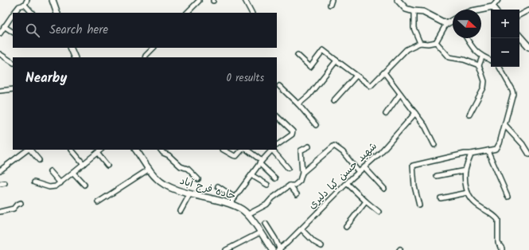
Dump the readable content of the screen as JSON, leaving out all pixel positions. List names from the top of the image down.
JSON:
{
  "streets": {
    "street": ["شهید حسن کیا دلیری", "جاده فرج آباد"]
  },
  "north": "right",
  "page": {
    "map_buttons": ["+", "−"],
    "search": "Search here",
    "heading": ["Nearby", "0 results"]
  }
}
